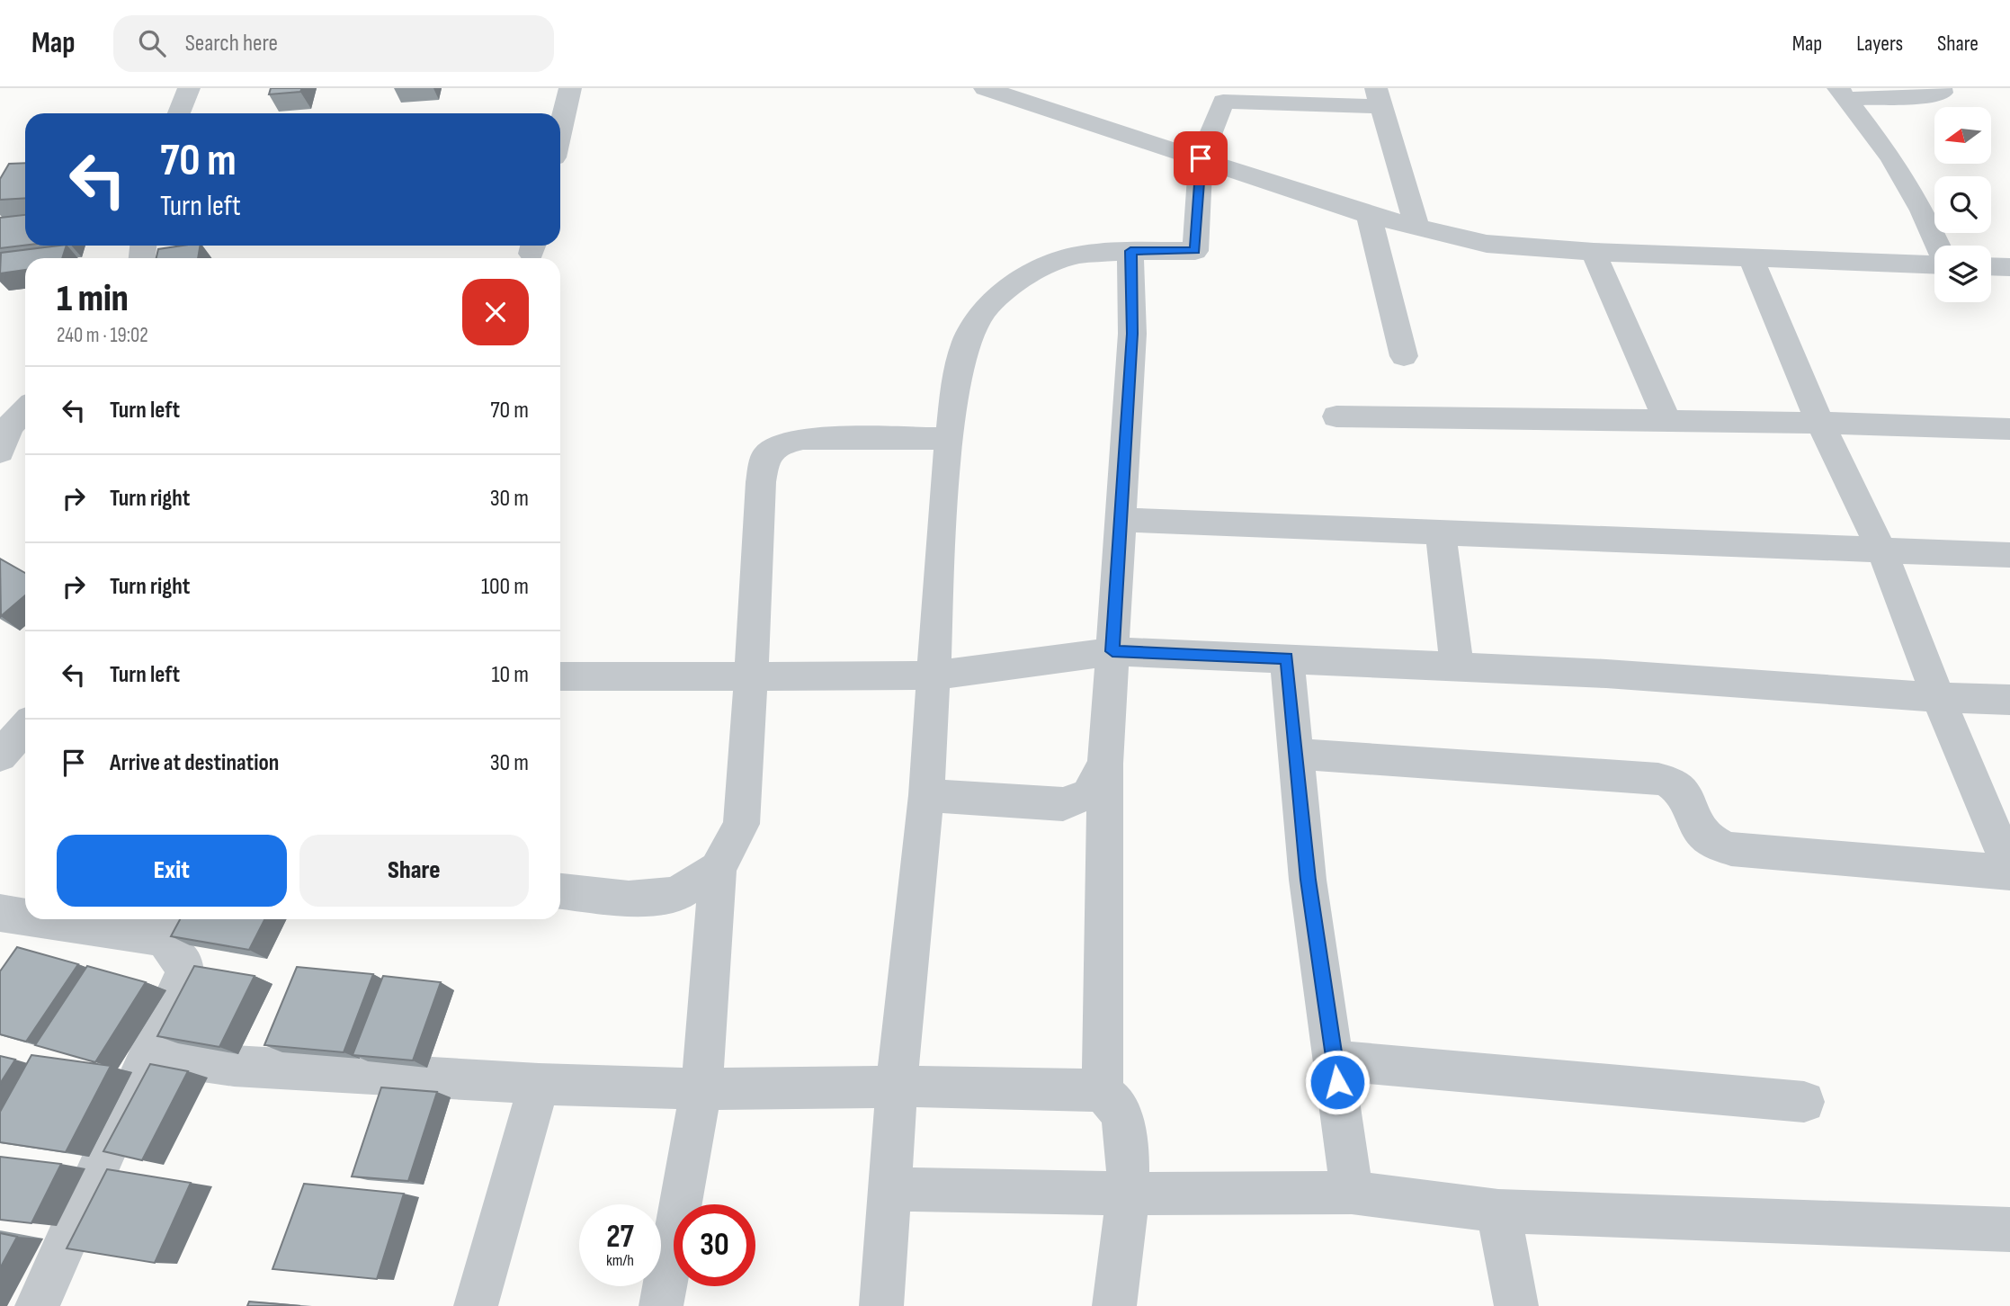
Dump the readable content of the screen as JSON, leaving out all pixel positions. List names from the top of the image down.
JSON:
{
  "north": "left",
  "page": {
    "header": "Map",
    "search": "Search here",
    "nav": ["Map", "Layers", "Share"],
    "turn": ["70 m", "Turn left"],
    "heading": ["1 min", "240 m · 19:02"],
    "list": [
      {
        "name": "Turn left",
        "value": "70 m"
      },
      {
        "name": "Turn right",
        "value": "30 m"
      },
      {
        "name": "Turn right",
        "value": "100 m"
      },
      {
        "name": "Turn left",
        "value": "10 m"
      },
      {
        "name": "Arrive at destination",
        "value": "30 m"
      }
    ],
    "buttons": ["Exit", "Share"],
    "speed": "27 km/h",
    "limit": "30"
  }
}
